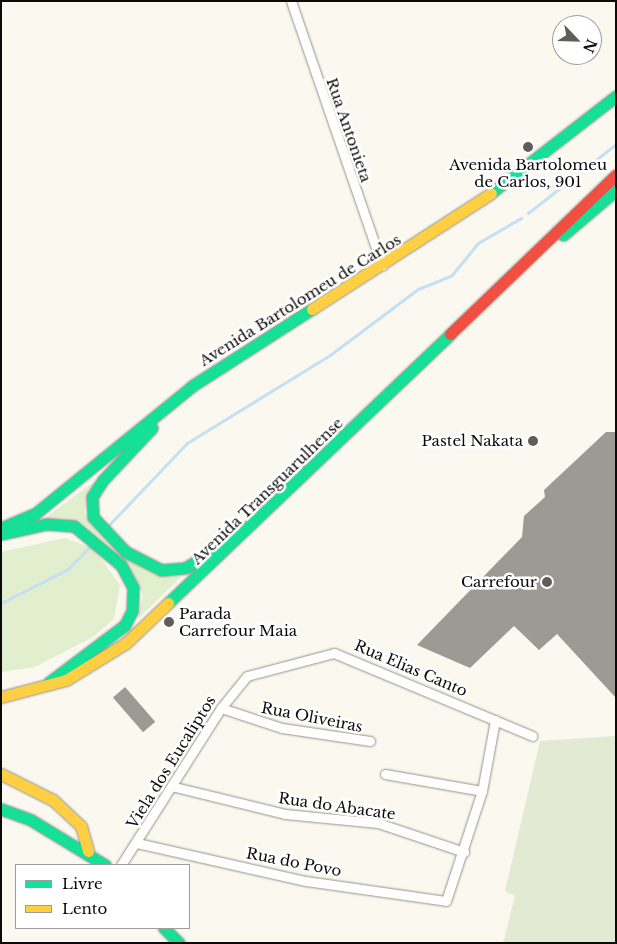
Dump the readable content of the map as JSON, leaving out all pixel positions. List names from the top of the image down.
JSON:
{
  "streets": {
    "main road": ["Avenida Bartolomeu de Carlos", "Avenida Transguarulhense"],
    "street": [
      "Rua Antonieta",
      "Rua Elias Canto",
      "Rua Oliveiras",
      "Viela dos Eucaliptos",
      "Rua do Abacate",
      "Rua do Povo"
    ]
  },
  "crossings": [
    ["Rua Antonieta", "Avenida Bartolomeu de Carlos"],
    ["Rua Elias Canto", "Viela dos Eucaliptos"],
    ["Rua Oliveiras", "Viela dos Eucaliptos"],
    ["Viela dos Eucaliptos", "Rua do Abacate"],
    ["Viela dos Eucaliptos", "Rua do Povo"],
    ["Rua do Abacate", "Rua do Povo"]
  ],
  "places": [
    "Avenida Bartolomeu de Carlos, 901",
    "Pastel Nakata",
    "Carrefour",
    "Parada Carrefour Maia"
  ],
  "legend": ["Livre", "Lento"],
  "north": "bottom right"
}
